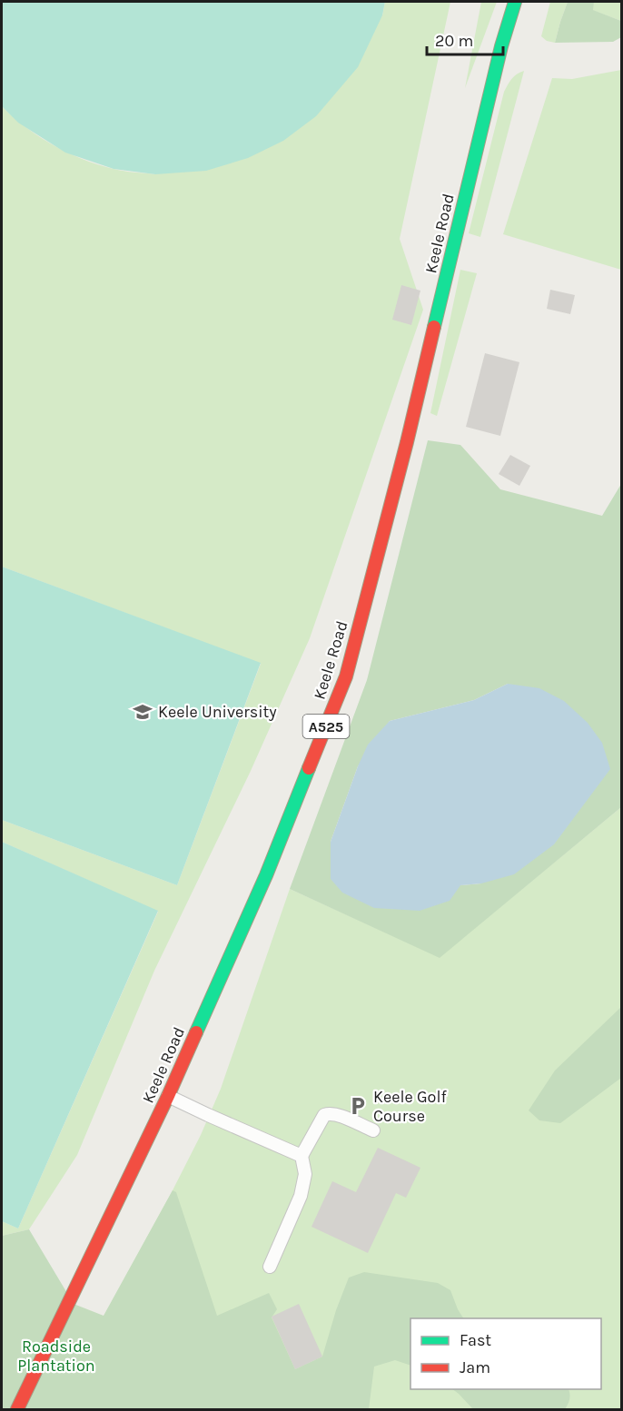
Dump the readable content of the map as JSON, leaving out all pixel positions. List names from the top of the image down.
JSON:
{
  "streets": {
    "main road": ["Keele Road", "A525"]
  },
  "parks": ["Roadside Plantation"],
  "places": {
    "school or university": ["Keele University"],
    "parking": ["Keele Golf Course"]
  },
  "legend": ["Fast", "Jam"],
  "scale_bar": "20 m"
}
